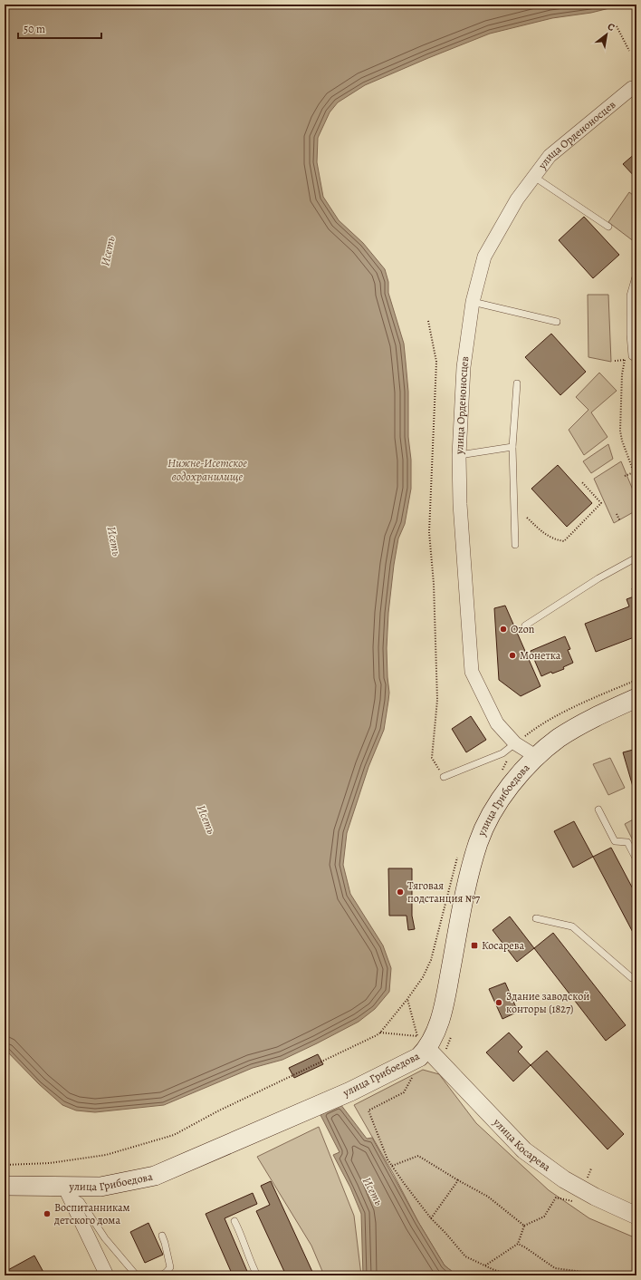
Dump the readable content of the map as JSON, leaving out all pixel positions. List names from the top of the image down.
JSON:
{
  "streets": {
    "main road": ["улица Грибоедова"],
    "street": ["улица Орденоносцев", "улица Косарева"]
  },
  "crossings": [
    ["улица Орденоносцев", "улица Грибоедова"],
    ["улица Грибоедова", "улица Косарева"]
  ],
  "water": ["Исеть", "Нижне-Исетское водохранилище"],
  "places": {
    "other": [
      "Ozon",
      "Монетка",
      "Тяговая подстанция №7",
      "Здание заводской конторы (1827)",
      "Воспитанникам детского дома"
    ],
    "transit": ["Косарева"]
  },
  "scale_bar": "50 m",
  "north": "top right"
}
